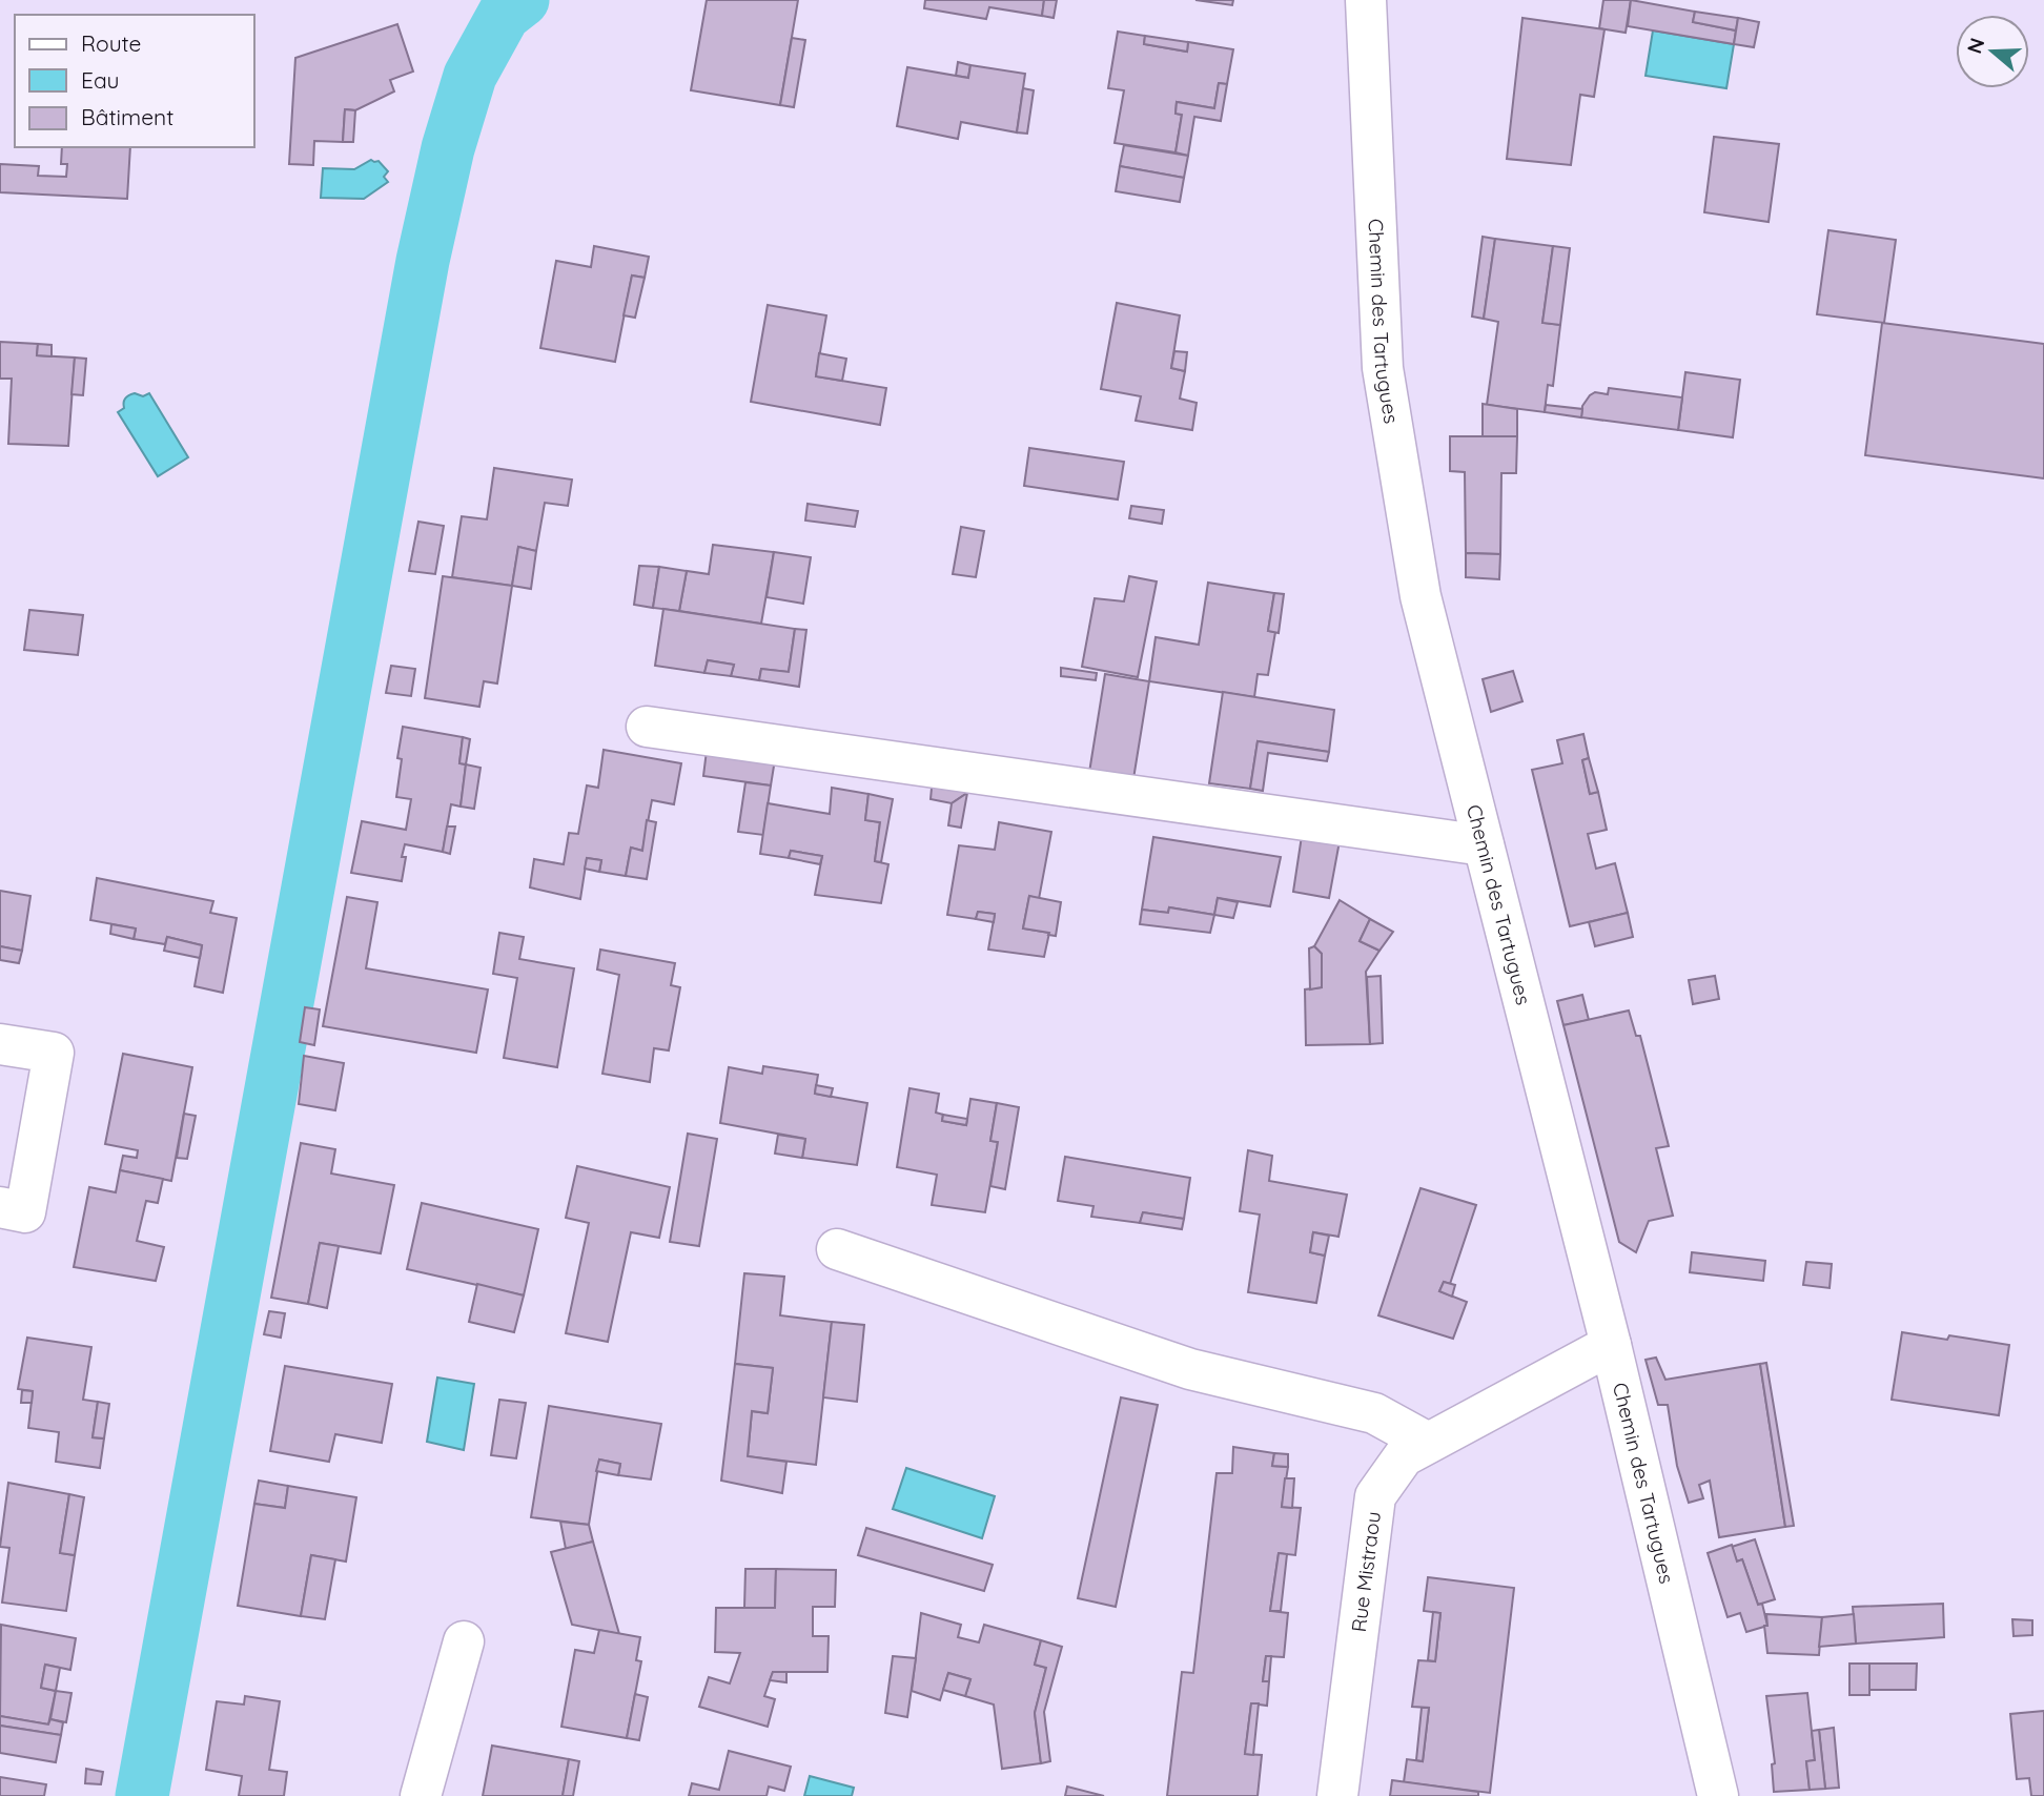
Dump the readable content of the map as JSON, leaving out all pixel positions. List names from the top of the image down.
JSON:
{
  "streets": {
    "street": ["Chemin des Tartugues", "Rue Mistraou"]
  },
  "crossings": [
    ["Chemin des Tartugues", "Rue Mistraou"]
  ],
  "legend": ["Route", "Eau", "Bâtiment"],
  "north": "left"
}
